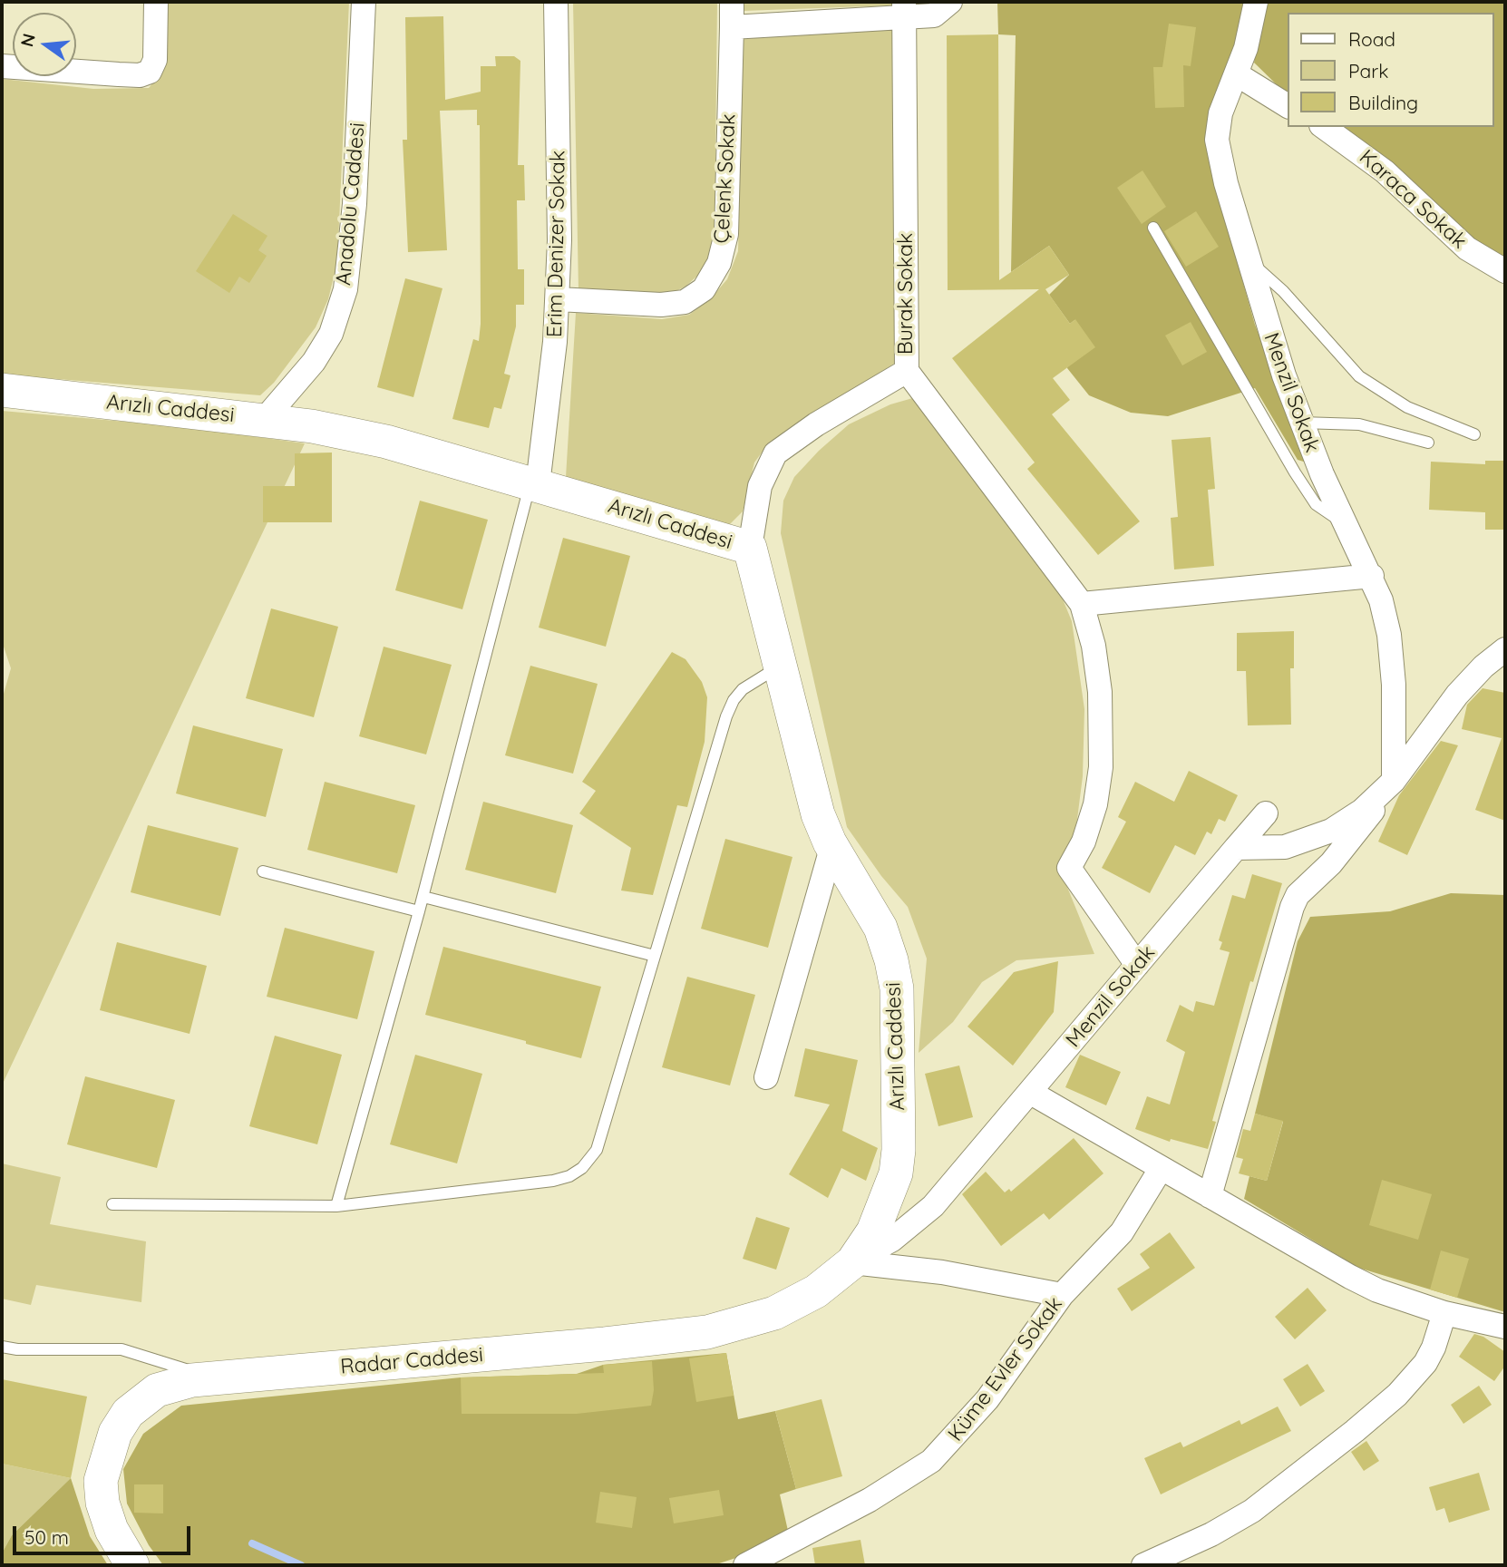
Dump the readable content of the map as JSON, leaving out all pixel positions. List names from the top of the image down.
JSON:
{
  "streets": {
    "street": [
      "Çelenk Sokak",
      "Karaca Sokak",
      "Anadolu Caddesi",
      "Erim Denizer Sokak",
      "Burak Sokak",
      "Menzil Sokak",
      "Arızlı Caddesi",
      "Radar Caddesi",
      "Küme Evler Sokak"
    ]
  },
  "crossings": [
    ["Çelenk Sokak", "Erim Denizer Sokak"],
    ["Anadolu Caddesi", "Arızlı Caddesi"],
    ["Erim Denizer Sokak", "Arızlı Caddesi"],
    ["Burak Sokak", "Arızlı Caddesi"],
    ["Menzil Sokak", "Arızlı Caddesi"],
    ["Menzil Sokak", "Radar Caddesi"],
    ["Arızlı Caddesi", "Radar Caddesi"]
  ],
  "legend": ["Road", "Park", "Building"],
  "scale_bar": "50 m",
  "north": "left"
}
